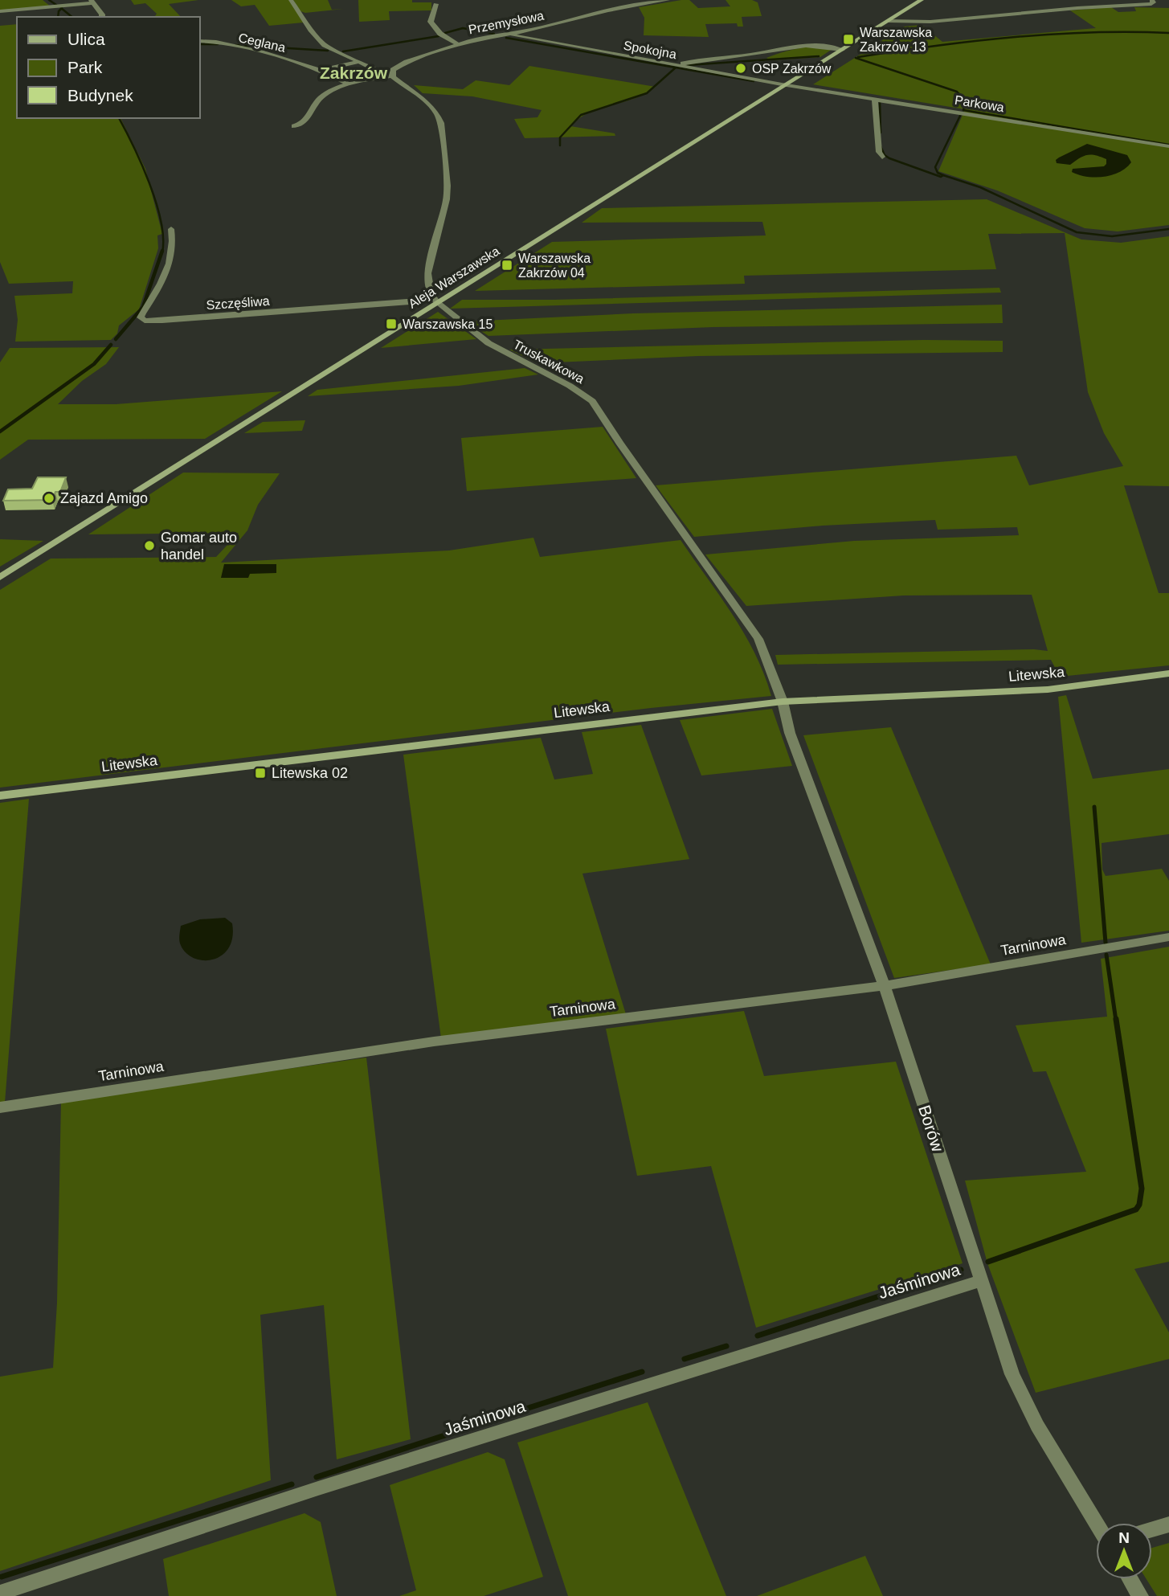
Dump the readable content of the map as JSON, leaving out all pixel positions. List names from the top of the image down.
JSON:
{
  "streets": {
    "street": [
      "Przemysłowa",
      "Ceglana",
      "Spokojna",
      "Parkowa",
      "Aleja Warszawska",
      "Szczęśliwa",
      "Truskawkowa",
      "Litewska",
      "Tarninowa",
      "Borów",
      "Jaśminowa"
    ]
  },
  "crossings": [
    ["Przemysłowa", "Spokojna"],
    ["Spokojna", "Parkowa"],
    ["Spokojna", "Aleja Warszawska"],
    ["Parkowa", "Aleja Warszawska"],
    ["Aleja Warszawska", "Szczęśliwa"],
    ["Aleja Warszawska", "Truskawkowa"],
    ["Szczęśliwa", "Truskawkowa"],
    ["Truskawkowa", "Litewska"],
    ["Truskawkowa", "Borów"],
    ["Litewska", "Borów"],
    ["Tarninowa", "Borów"],
    ["Borów", "Jaśminowa"]
  ],
  "districts": ["Zakrzów"],
  "places": {
    "transit": [
      "Warszawska Zakrzów 13",
      "Warszawska Zakrzów 04",
      "Warszawska 15",
      "Litewska 02"
    ],
    "other": ["OSP Zakrzów", "Zajazd Amigo", "Gomar auto handel"]
  },
  "legend": ["Ulica", "Park", "Budynek"],
  "north": "top"
}
